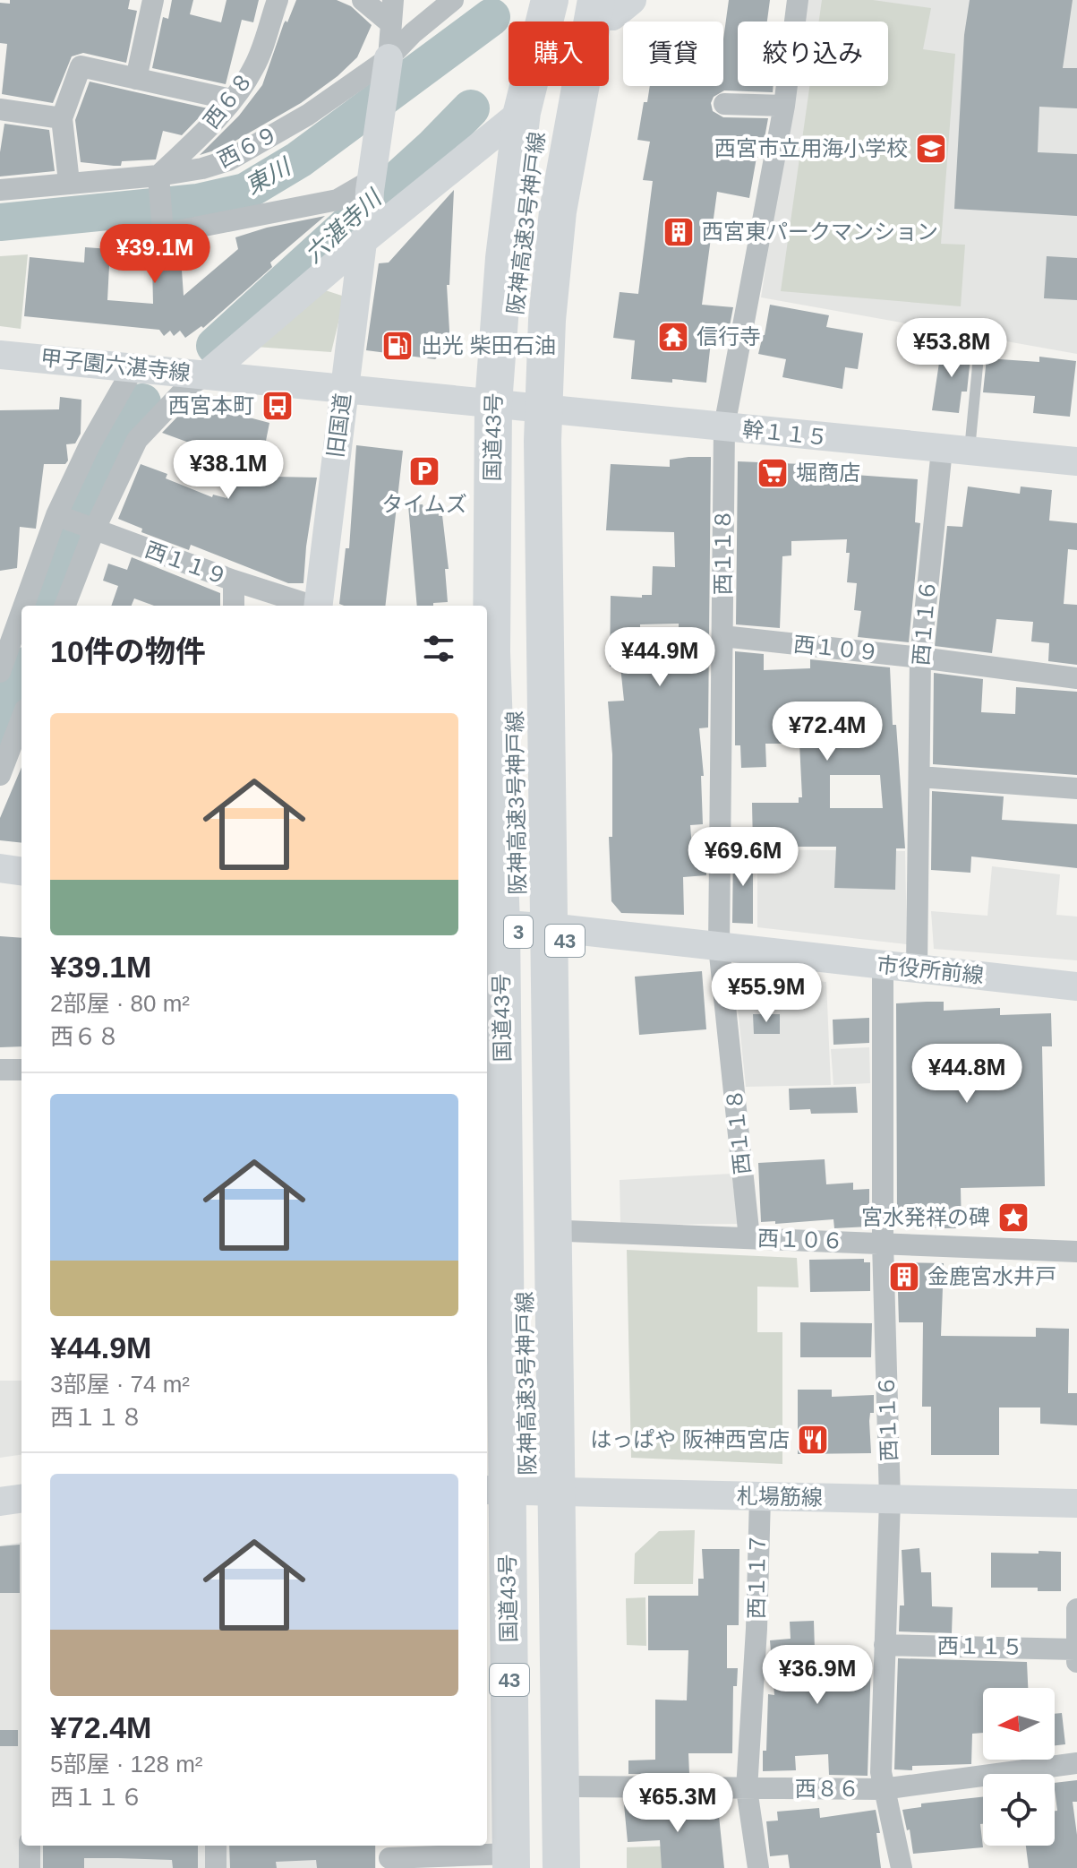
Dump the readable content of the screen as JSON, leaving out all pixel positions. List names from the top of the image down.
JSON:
{
  "streets": {
    "highway": [
      "阪神高速3号神戸線",
      "国道43号",
      "3",
      "43"
    ],
    "street": [
      "西６８",
      "西６９",
      "甲子園六湛寺線",
      "旧国道",
      "幹１１５",
      "西１１８",
      "西１１９",
      "西１１６",
      "西１０９",
      "市役所前線",
      "西１０６",
      "札場筋線",
      "西１１７",
      "西１１５",
      "西８６"
    ]
  },
  "crossings": [
    ["西６８", "西６９"],
    ["阪神高速3号神戸線", "国道43号"],
    ["阪神高速3号神戸線", "43"],
    ["甲子園六湛寺線", "旧国道"],
    ["甲子園六湛寺線", "幹１１５"],
    ["甲子園六湛寺線", "国道43号"],
    ["旧国道", "幹１１５"],
    ["幹１１５", "国道43号"],
    ["幹１１５", "西１１８"],
    ["幹１１５", "西１１６"],
    ["幹１１５", "43"],
    ["国道43号", "市役所前線"],
    ["国道43号", "札場筋線"],
    ["西１１８", "西１０９"],
    ["西１１８", "市役所前線"],
    ["西１１８", "西１０６"],
    ["西１１６", "西１０９"],
    ["西１１６", "市役所前線"],
    ["西１１６", "西１０６"],
    ["西１１６", "札場筋線"],
    ["西１１６", "西１１５"],
    ["西１１６", "西８６"],
    ["43", "市役所前線"],
    ["43", "西１０６"],
    ["43", "札場筋線"],
    ["43", "西８６"],
    ["札場筋線", "西１１７"],
    ["西１１７", "西８６"]
  ],
  "water": ["東川", "六湛寺川"],
  "places": {
    "school or university": ["西宮市立用海小学校"],
    "building": ["西宮東パークマンション", "金鹿宮水井戸"],
    "temple": ["信行寺"],
    "fuel station": ["出光 柴田石油"],
    "bus stop": ["西宮本町"],
    "parking": ["タイムズ"],
    "supermarket": ["堀商店"],
    "place": ["宮水発祥の碑"],
    "restaurant": ["はっぱや 阪神西宮店"]
  },
  "north": "left",
  "page": {
    "chip": ["購入", "賃貸", "絞り込み"],
    "price": [
      "¥39.1M",
      "¥53.8M",
      "¥38.1M",
      "¥44.9M",
      "¥72.4M",
      "¥69.6M",
      "¥55.9M",
      "¥44.8M",
      "¥36.9M",
      "¥65.3M"
    ],
    "heading": "10件の物件",
    "list": [
      {
        "name": "¥39.1M",
        "note": "2部屋 · 80 m² · 西６８"
      },
      {
        "name": "¥44.9M",
        "note": "3部屋 · 74 m² · 西１１８"
      },
      {
        "name": "¥72.4M",
        "note": "5部屋 · 128 m² · 西１１６"
      }
    ]
  }
}
